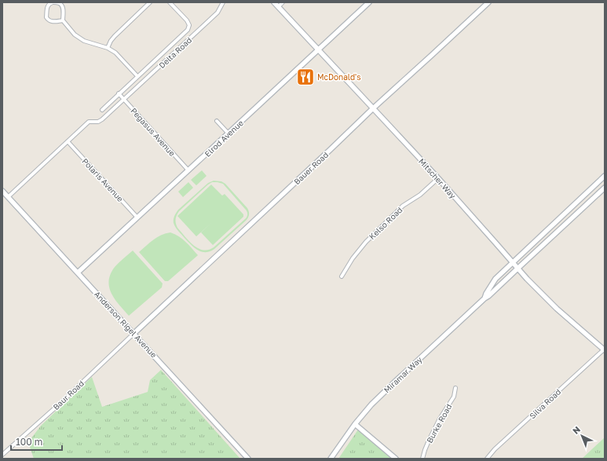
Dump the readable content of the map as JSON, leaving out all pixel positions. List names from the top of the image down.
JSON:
{
  "streets": {
    "street": [
      "Delta Road",
      "Pegasus Avenue",
      "Elrod Avenue",
      "Bauer Road",
      "Mitscher Way",
      "Polaris Avenue",
      "Kelso Road",
      "Anderson Rigel Avenue",
      "Miramar Way",
      "Baur Road",
      "Silva Road",
      "Burke Road"
    ]
  },
  "crossings": [
    ["Delta Road", "Pegasus Avenue"],
    ["Delta Road", "Polaris Avenue"],
    ["Pegasus Avenue", "Elrod Avenue"],
    ["Elrod Avenue", "Mitscher Way"],
    ["Elrod Avenue", "Polaris Avenue"],
    ["Elrod Avenue", "Anderson Rigel Avenue"],
    ["Bauer Road", "Mitscher Way"],
    ["Bauer Road", "Anderson Rigel Avenue"],
    ["Bauer Road", "Baur Road"],
    ["Mitscher Way", "Kelso Road"],
    ["Mitscher Way", "Miramar Way"],
    ["Mitscher Way", "Silva Road"],
    ["Anderson Rigel Avenue", "Baur Road"]
  ],
  "places": {
    "restaurant": ["McDonald's"]
  },
  "scale_bar": "100 m",
  "north": "top left"
}
